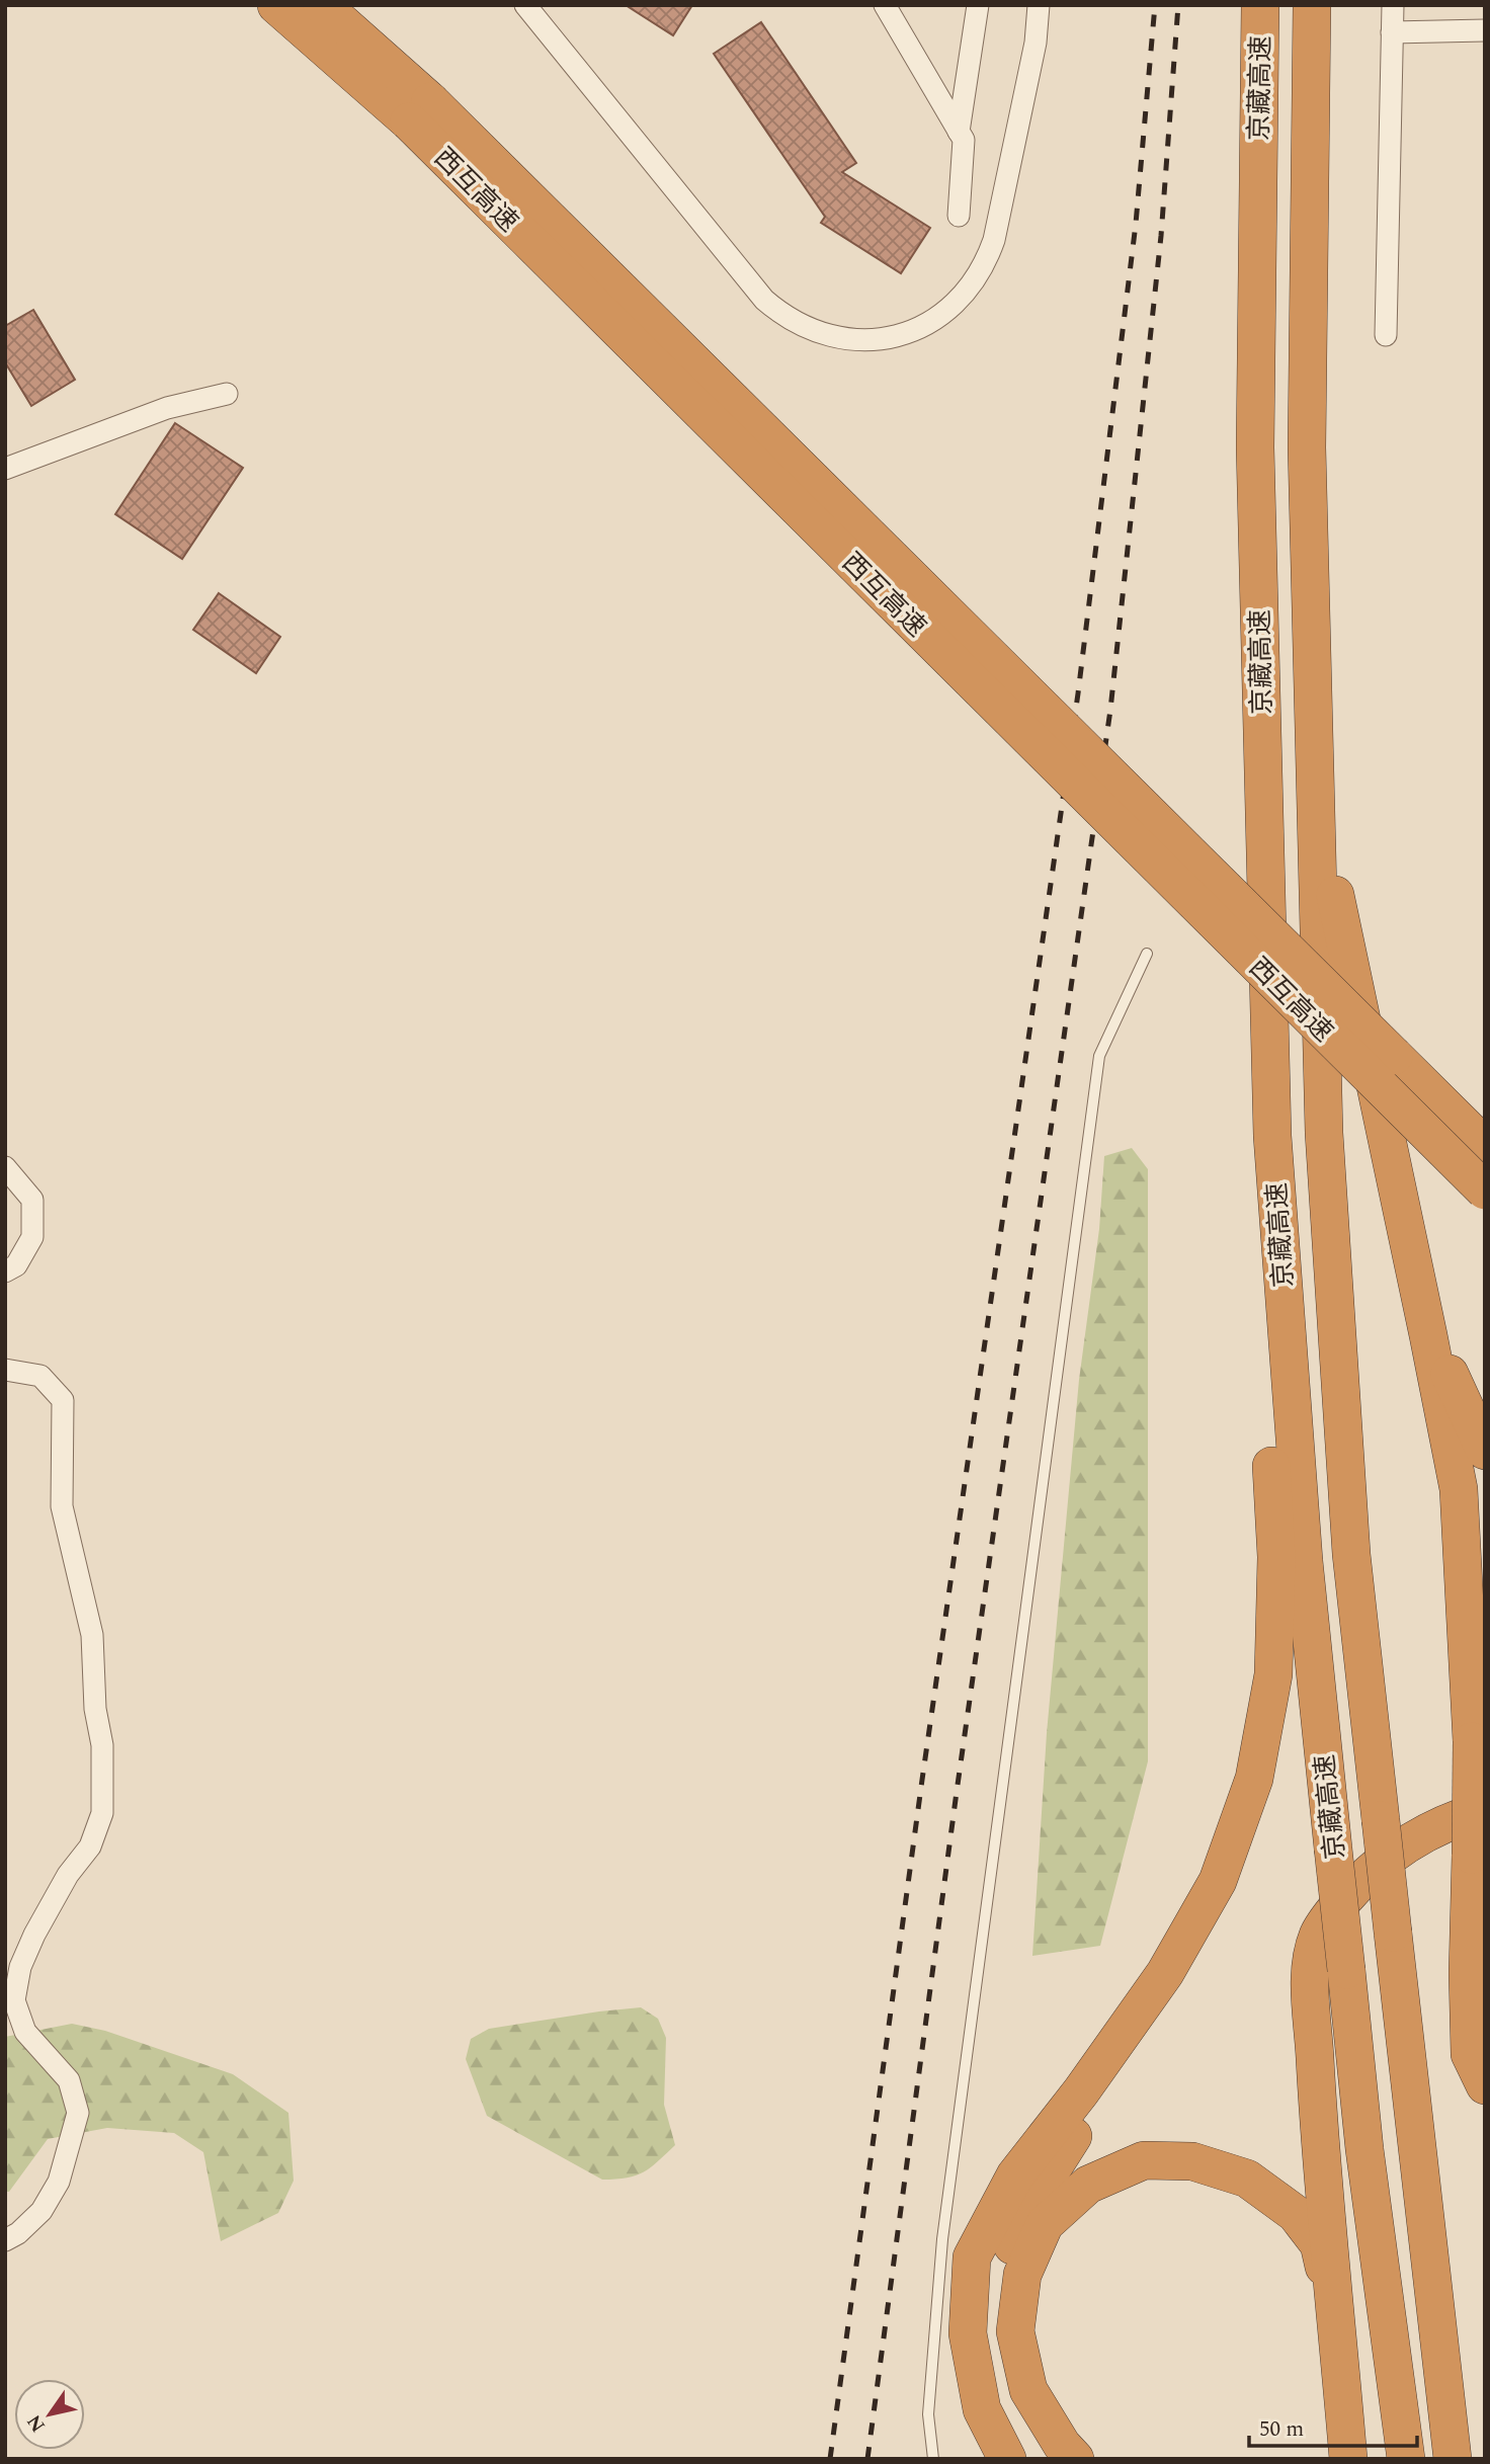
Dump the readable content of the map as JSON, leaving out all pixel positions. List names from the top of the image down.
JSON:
{
  "streets": {
    "highway": ["京藏高速", "西互高速"]
  },
  "scale_bar": "50 m",
  "north": "bottom left"
}
